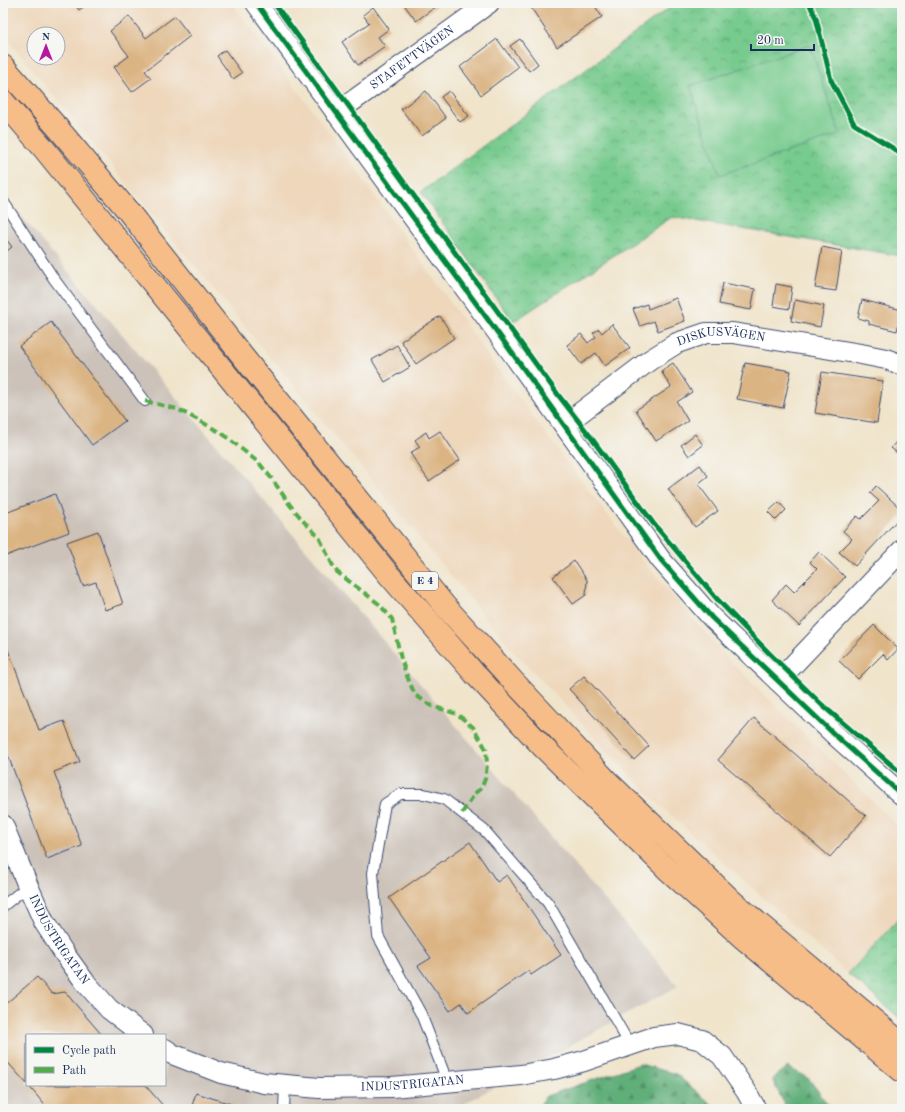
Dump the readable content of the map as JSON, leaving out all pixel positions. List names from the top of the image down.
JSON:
{
  "streets": {
    "highway": ["E 4"],
    "street": ["STAFETTVÄGEN", "DISKUSVÄGEN", "INDUSTRIGATAN"]
  },
  "legend": ["Cycle path", "Path"],
  "scale_bar": "20 m",
  "north": "top"
}
